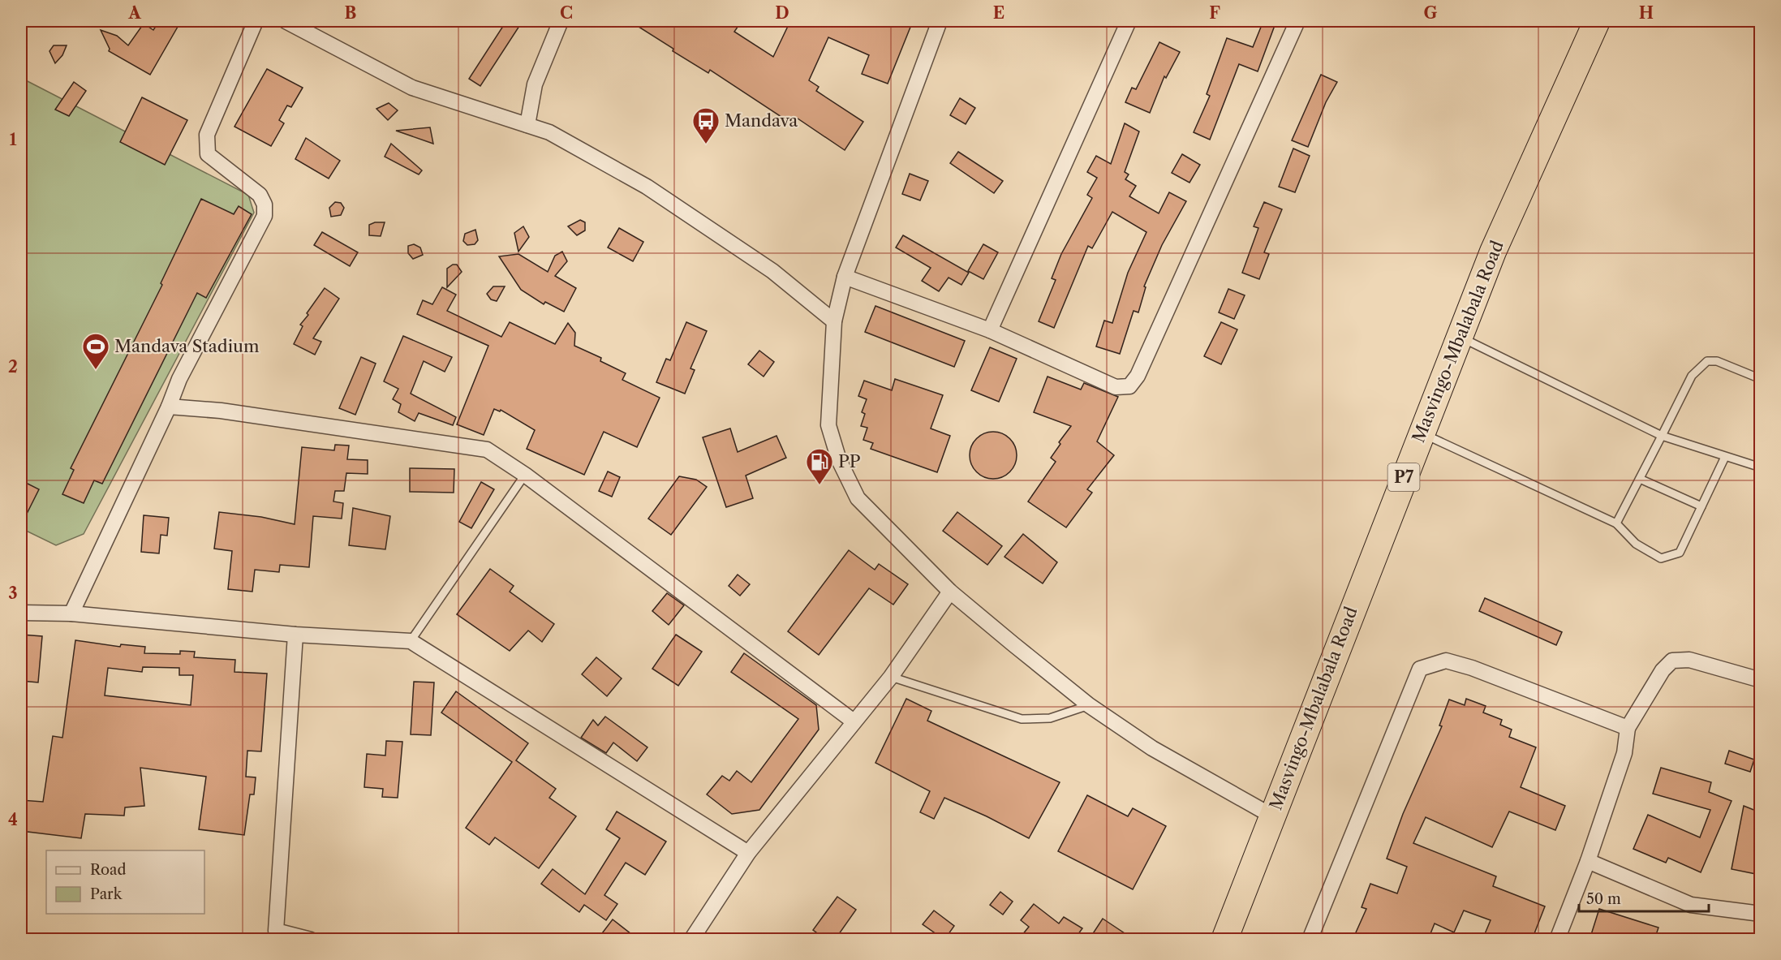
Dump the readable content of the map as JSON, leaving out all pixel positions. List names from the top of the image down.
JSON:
{
  "streets": {
    "highway": ["Masvingo-Mbalabala Road", "P7"]
  },
  "places": {
    "bus stop": ["Mandava"],
    "sports": ["Mandava Stadium"],
    "fuel station": ["PP"]
  },
  "legend": ["Road", "Park"],
  "scale_bar": "50 m",
  "grid": {
    "columns": [
      "A",
      "B",
      "C",
      "D",
      "E",
      "F",
      "G",
      "H"
    ],
    "rows": [
      "1",
      "2",
      "3",
      "4"
    ]
  }
}
